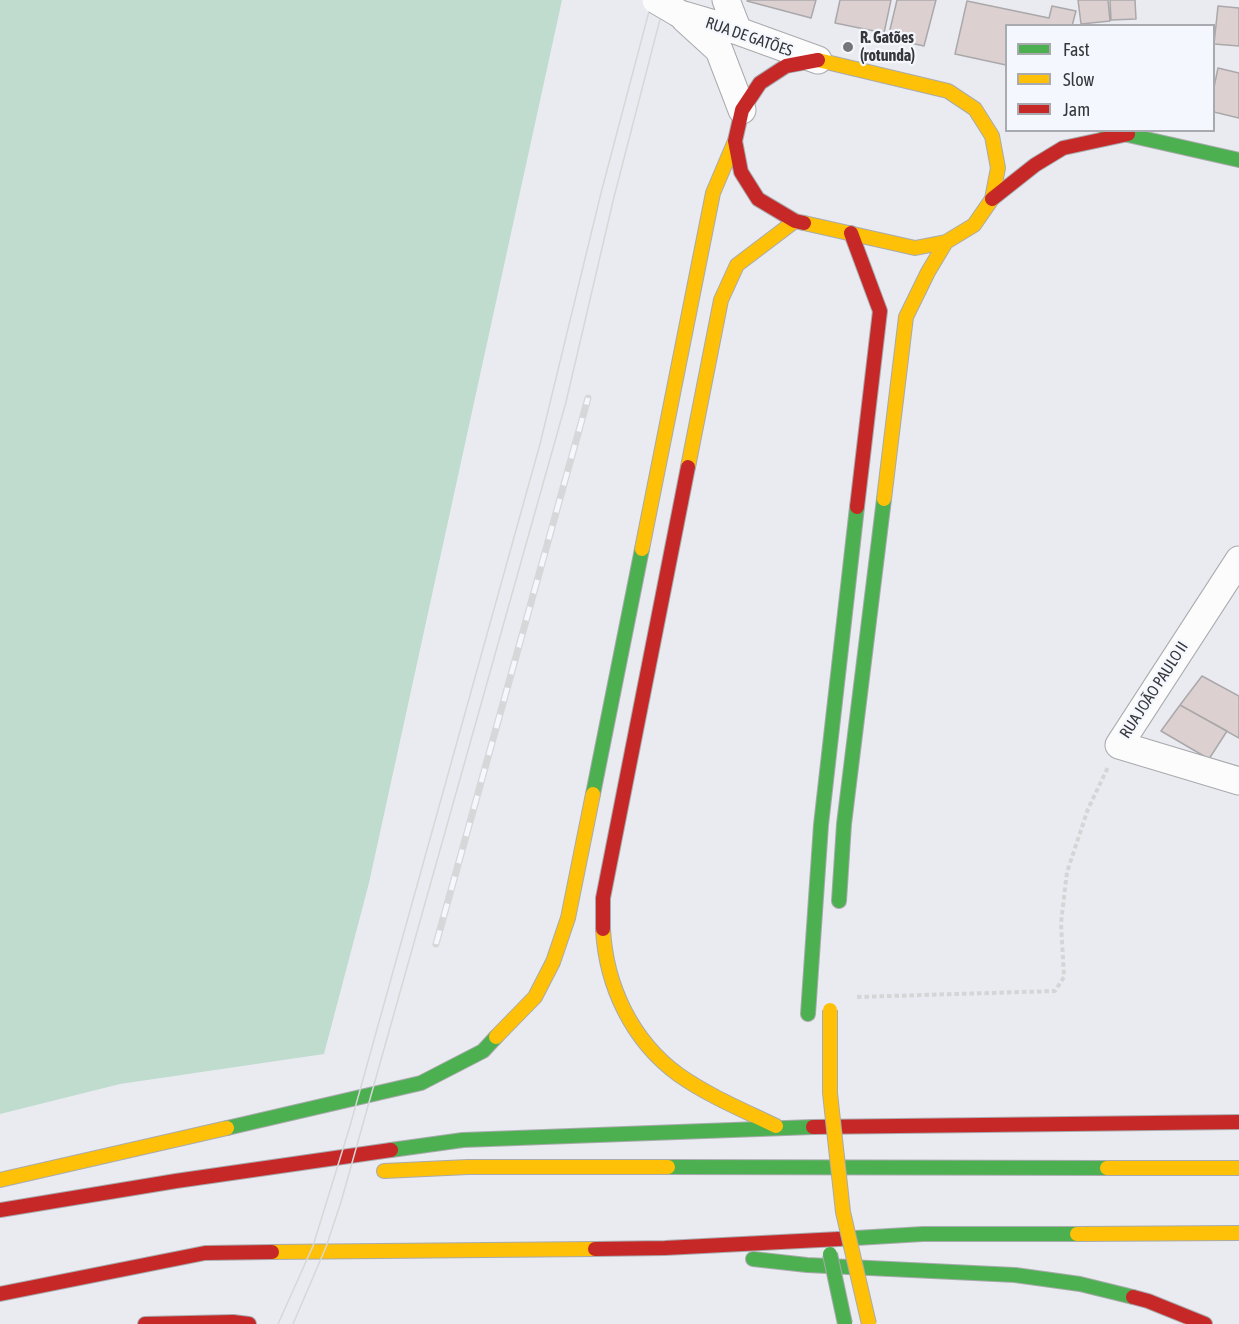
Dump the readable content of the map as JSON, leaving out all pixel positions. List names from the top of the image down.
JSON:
{
  "streets": {
    "street": ["RUA DE GATÕES", "RUA JOÃO PAULO II"]
  },
  "places": ["R. Gatões (rotunda)"],
  "legend": ["Fast", "Slow", "Jam"]
}
